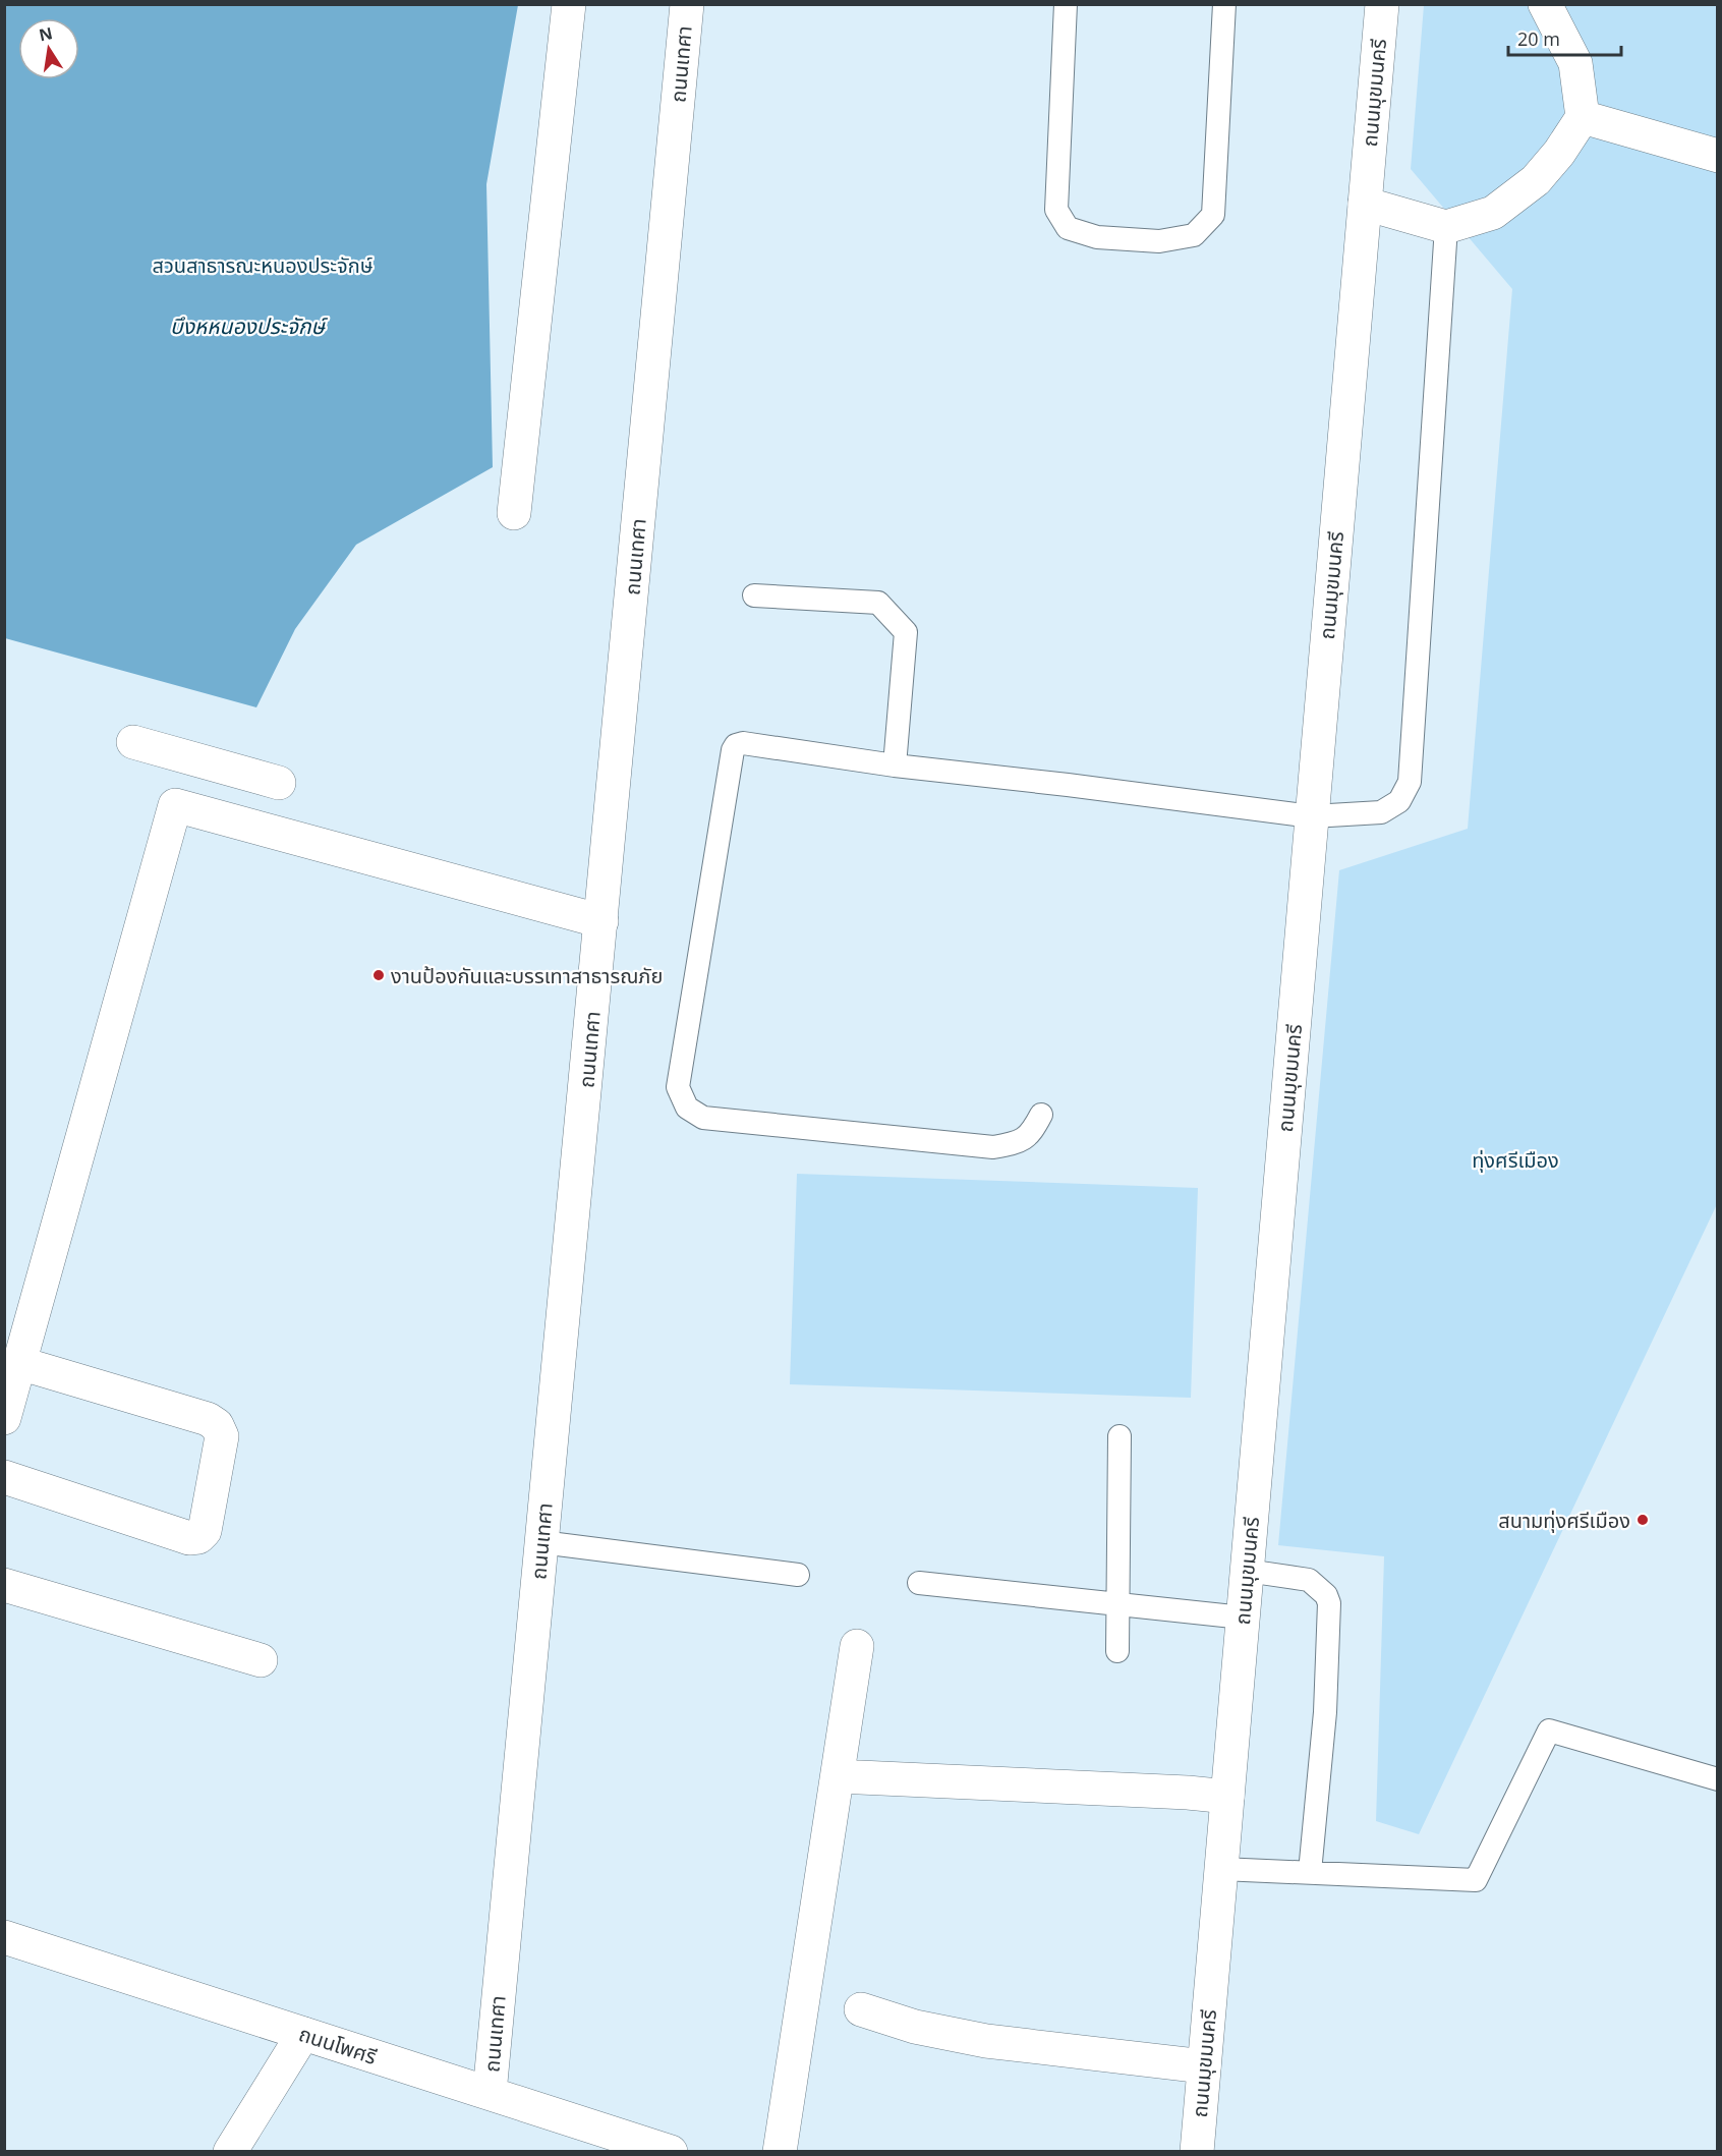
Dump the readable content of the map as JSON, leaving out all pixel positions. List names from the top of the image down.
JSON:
{
  "streets": {
    "street": ["ถนนเทศา", "ถนนมุขมนครี", "ถนนโพศรี"]
  },
  "crossings": [
    ["ถนนเทศา", "ถนนโพศรี"]
  ],
  "water": ["บึงหหนองประจักษ์"],
  "parks": ["สวนสาธารณะหนองประจักษ์", "ทุ่งศรีเมือง"],
  "places": ["งานป้องกันและบรรเทาสาธารณภัย", "สนามทุ่งศรีเมือง"],
  "scale_bar": "20 m",
  "north": "top"
}
